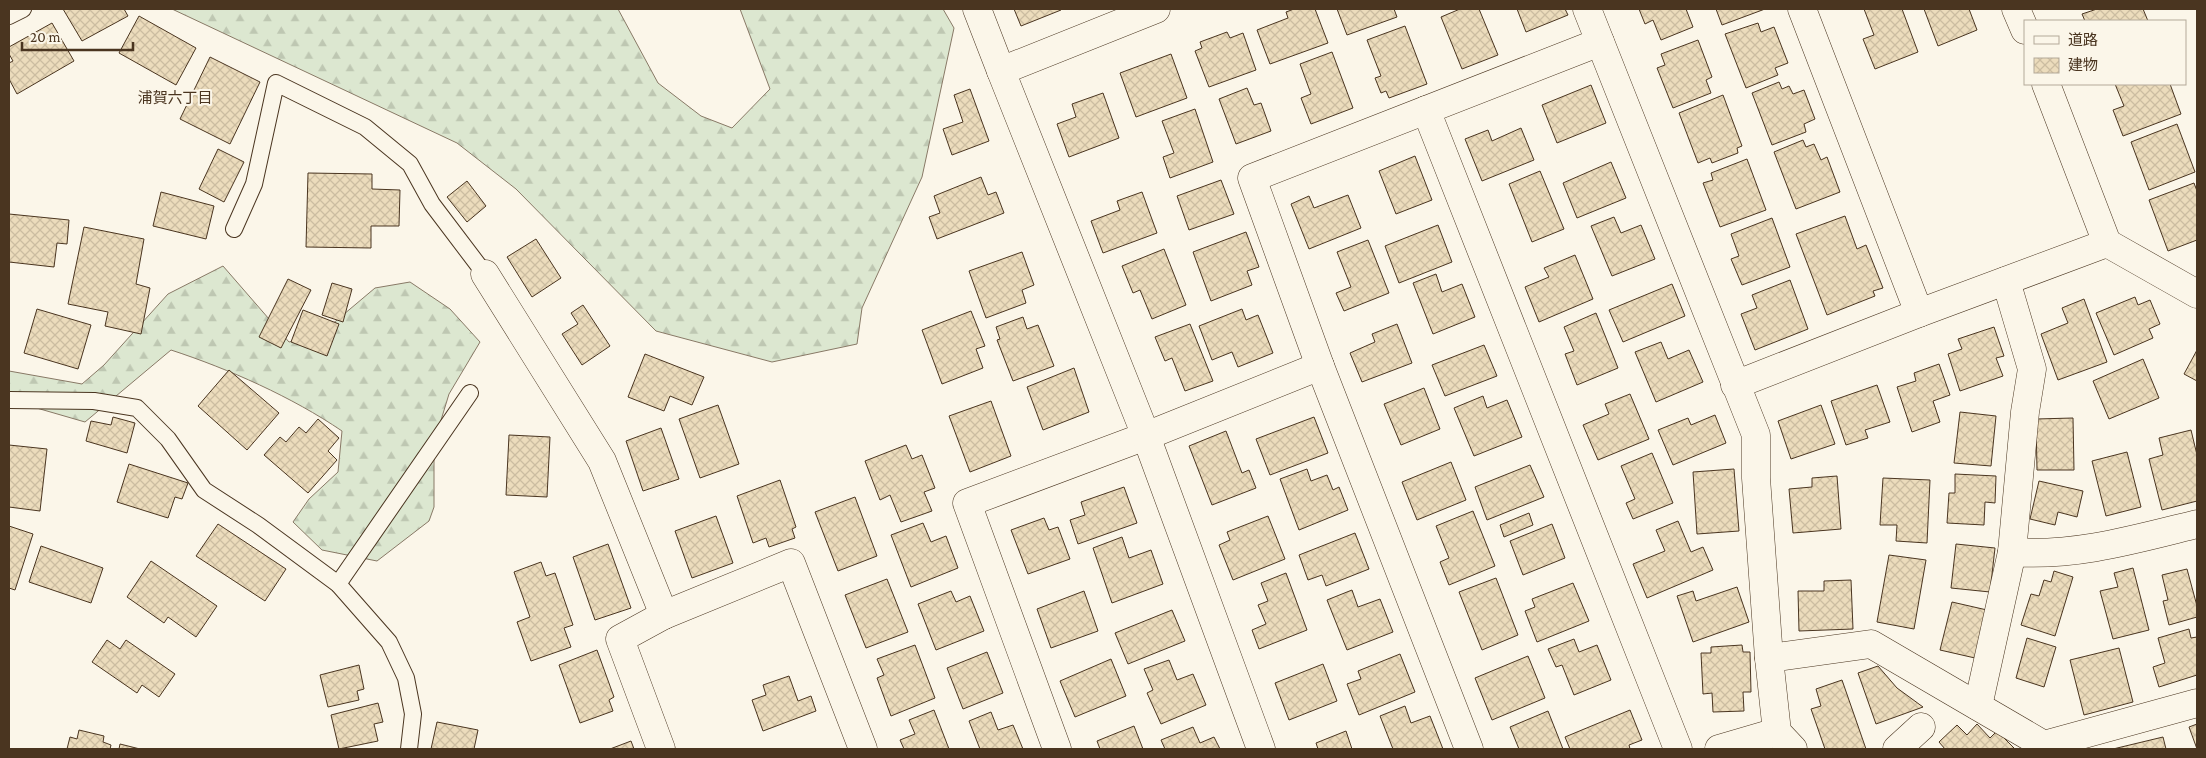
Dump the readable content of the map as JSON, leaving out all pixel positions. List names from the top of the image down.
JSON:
{
  "districts": ["浦賀六丁目"],
  "legend": ["道路", "建物"],
  "scale_bar": "20 m"
}
